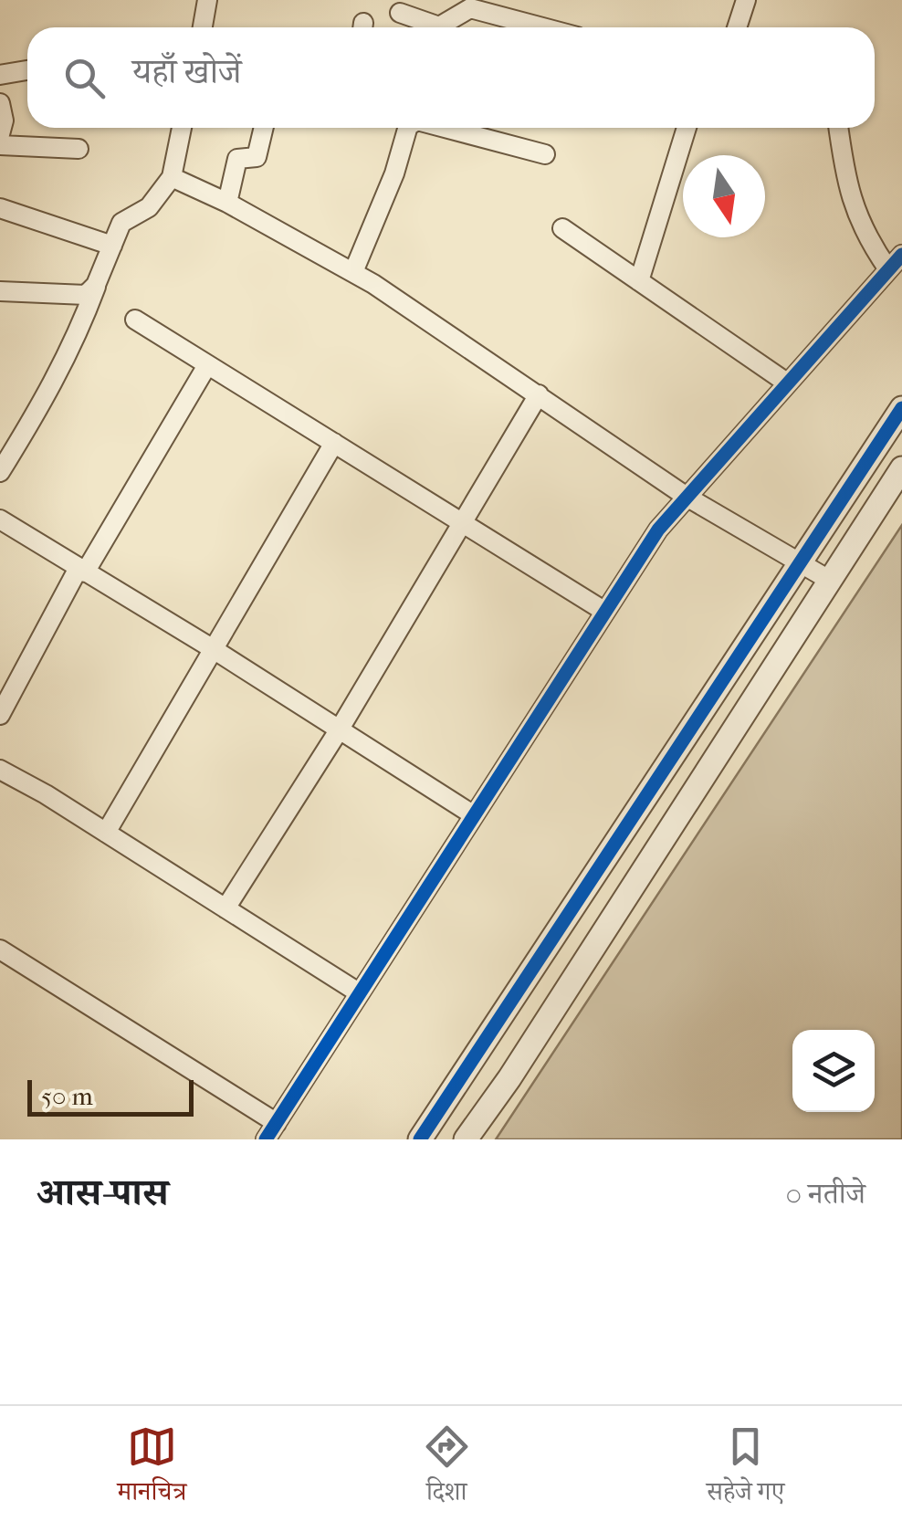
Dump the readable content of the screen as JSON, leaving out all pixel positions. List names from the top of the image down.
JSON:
{
  "scale_bar": "50 m",
  "north": "bottom",
  "page": {
    "search": "यहाँ खोजें",
    "scale": "50 m",
    "heading": ["आस-पास", "0 नतीजे"],
    "nav": ["मानचित्र", "दिशा", "सहेजे गए"]
  }
}
